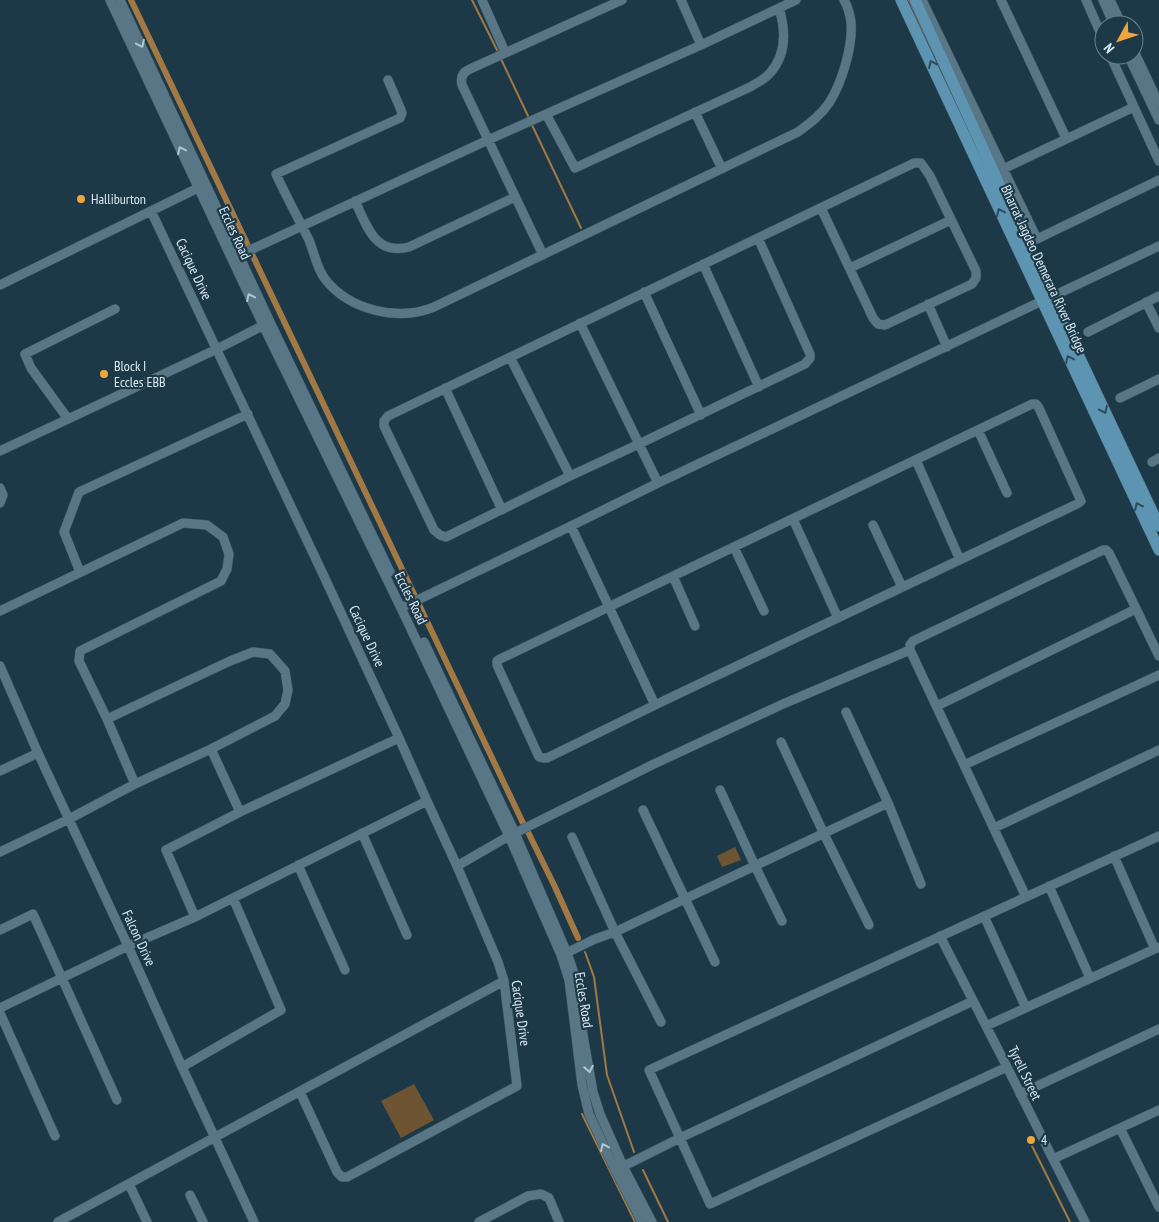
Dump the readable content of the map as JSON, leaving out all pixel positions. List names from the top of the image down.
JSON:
{
  "streets": {
    "main road": ["Bharrat Jagdeo Demerara River Bridge"],
    "street": [
      "Eccles Road",
      "Cacique Drive",
      "Falcon Drive",
      "Tyrell Street"
    ]
  },
  "places": ["Halliburton", "Block I Eccles EBB", "4"],
  "north": "bottom left"
}
